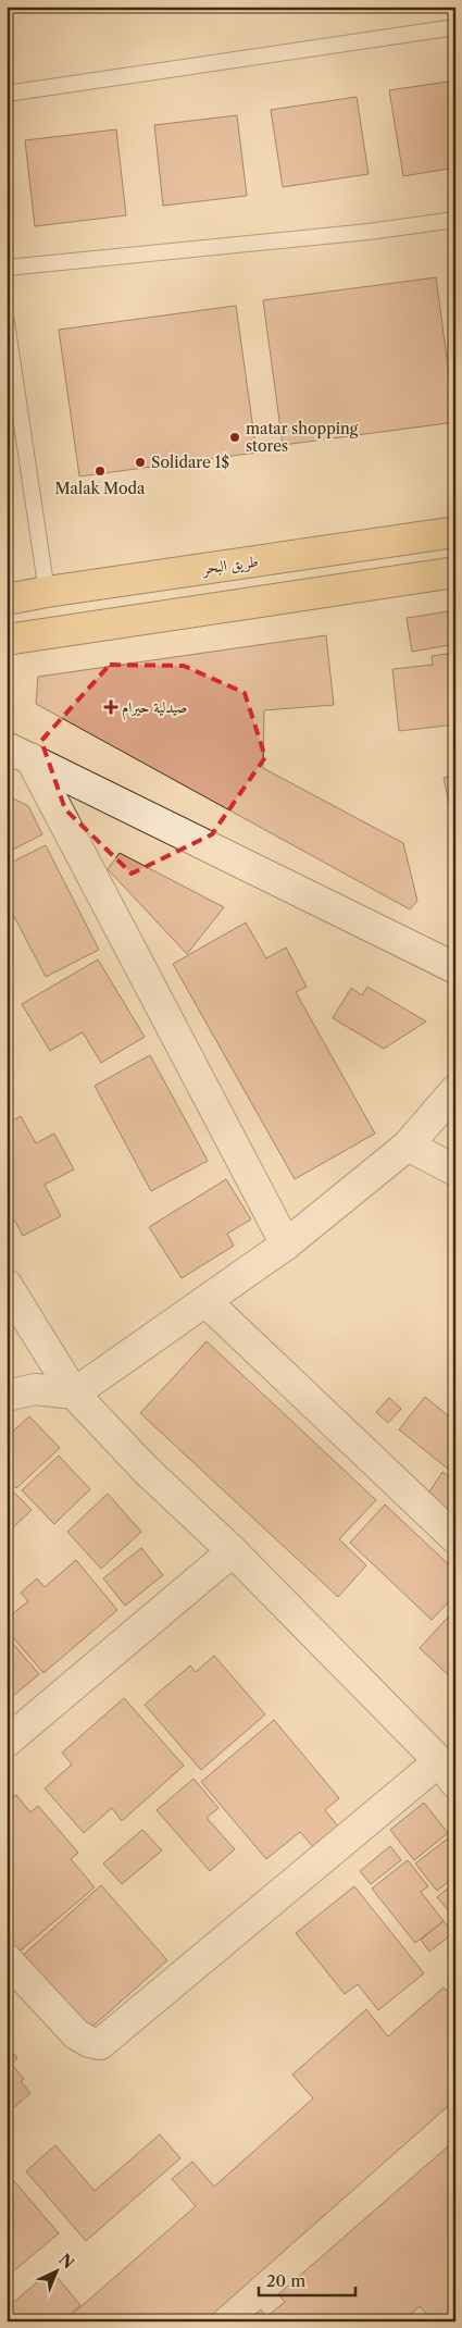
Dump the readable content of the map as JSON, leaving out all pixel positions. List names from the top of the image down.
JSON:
{
  "streets": {
    "highway": ["طريق البحر"]
  },
  "places": {
    "other": ["matar shopping stores", "Solidare 1$", "Malak Moda"],
    "health": ["صيدلية حيرام"]
  },
  "scale_bar": "20 m",
  "north": "top right"
}
